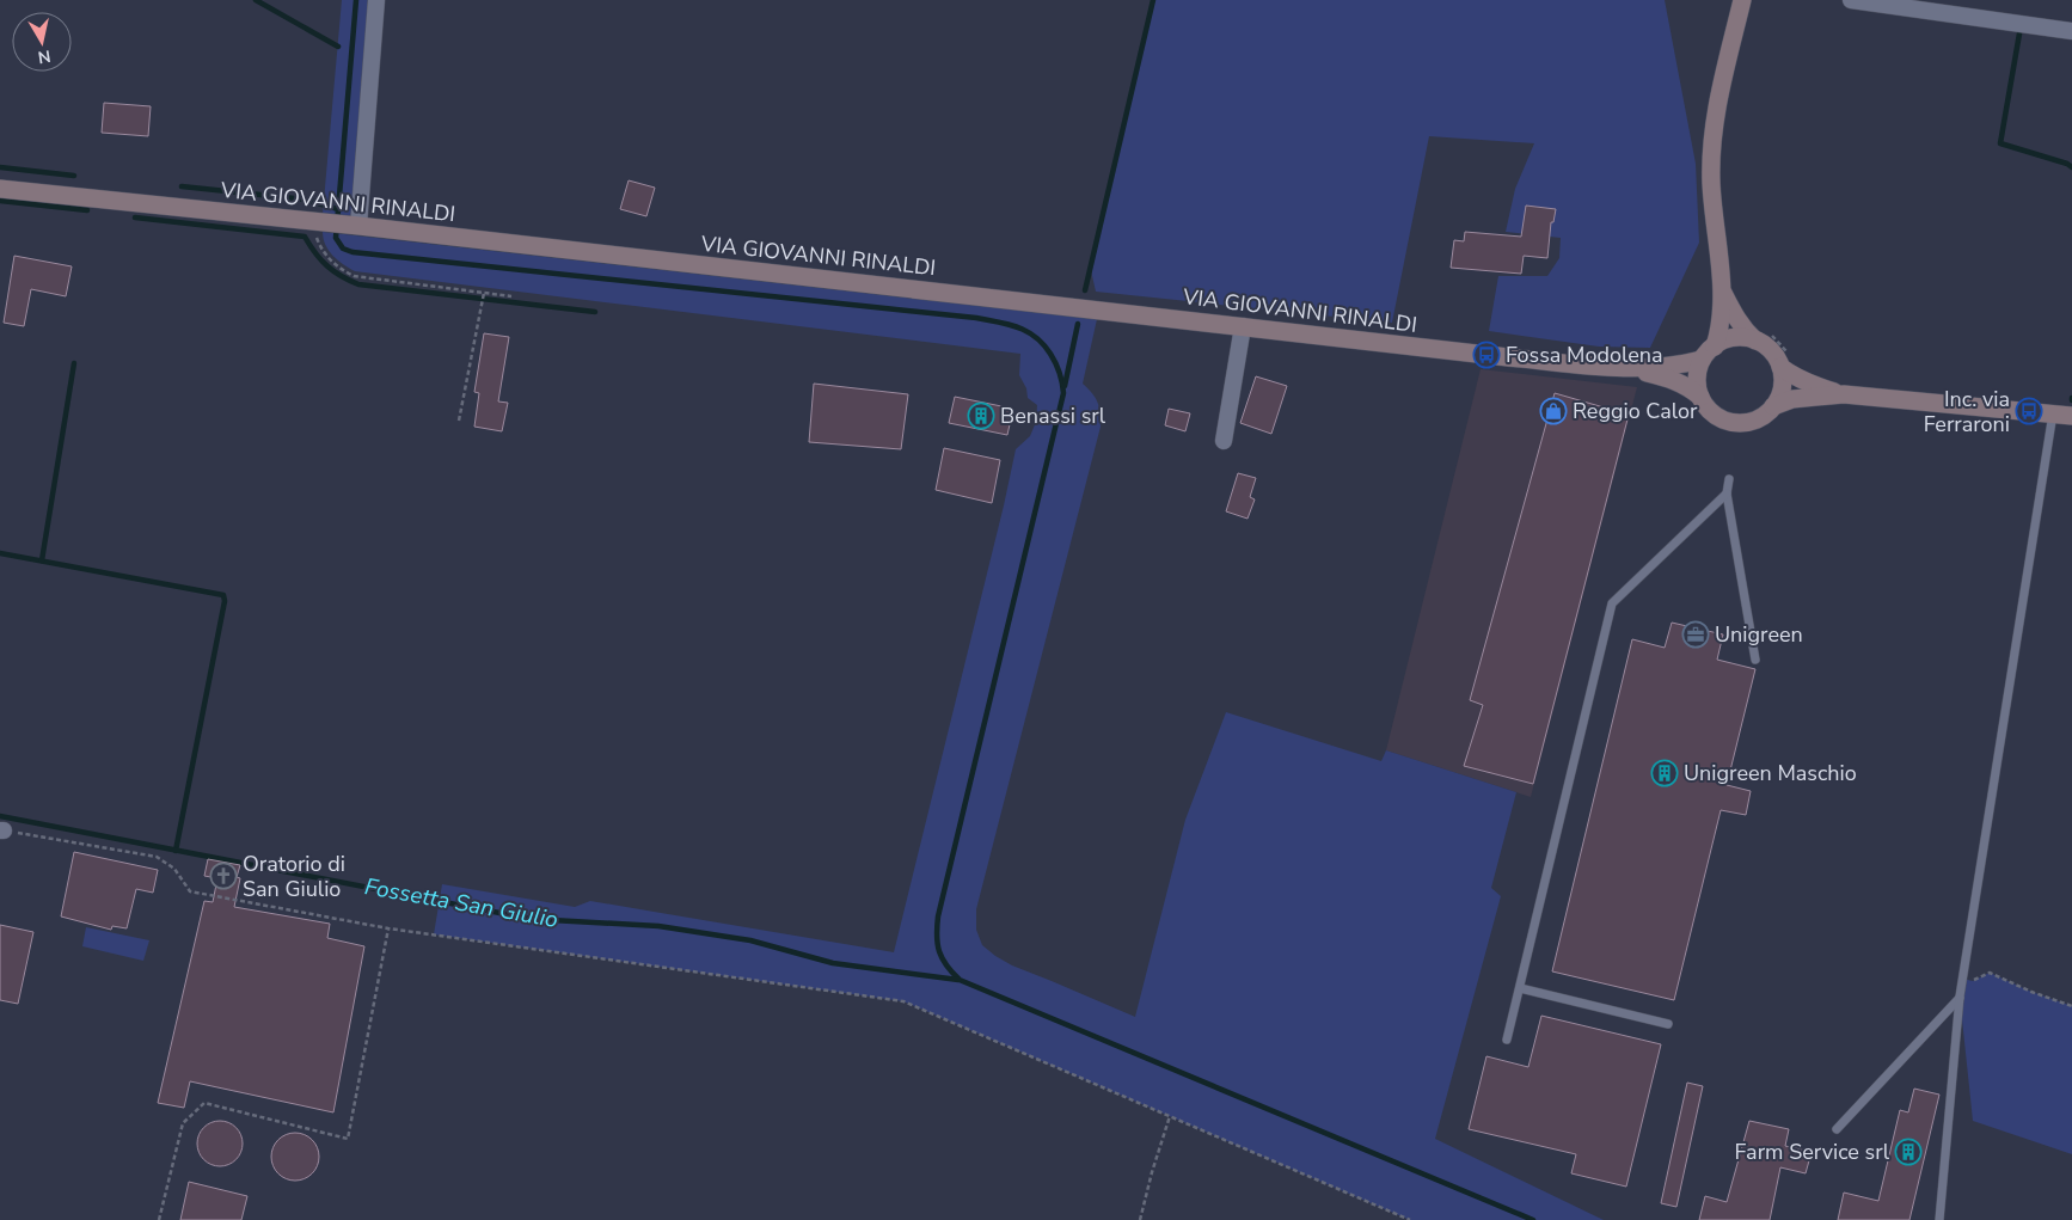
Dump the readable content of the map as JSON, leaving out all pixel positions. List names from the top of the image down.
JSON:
{
  "streets": {
    "street": ["VIA GIOVANNI RINALDI"]
  },
  "water": ["Fossetta San Giulio"],
  "places": {
    "bus stop": ["Fossa Modolena", "Inc. via Ferraroni"],
    "shop": ["Reggio Calor"],
    "building": ["Benassi srl", "Unigreen Maschio", "Farm Service srl"],
    "office": ["Unigreen"],
    "church": ["Oratorio di San Giulio"]
  },
  "north": "bottom"
}
